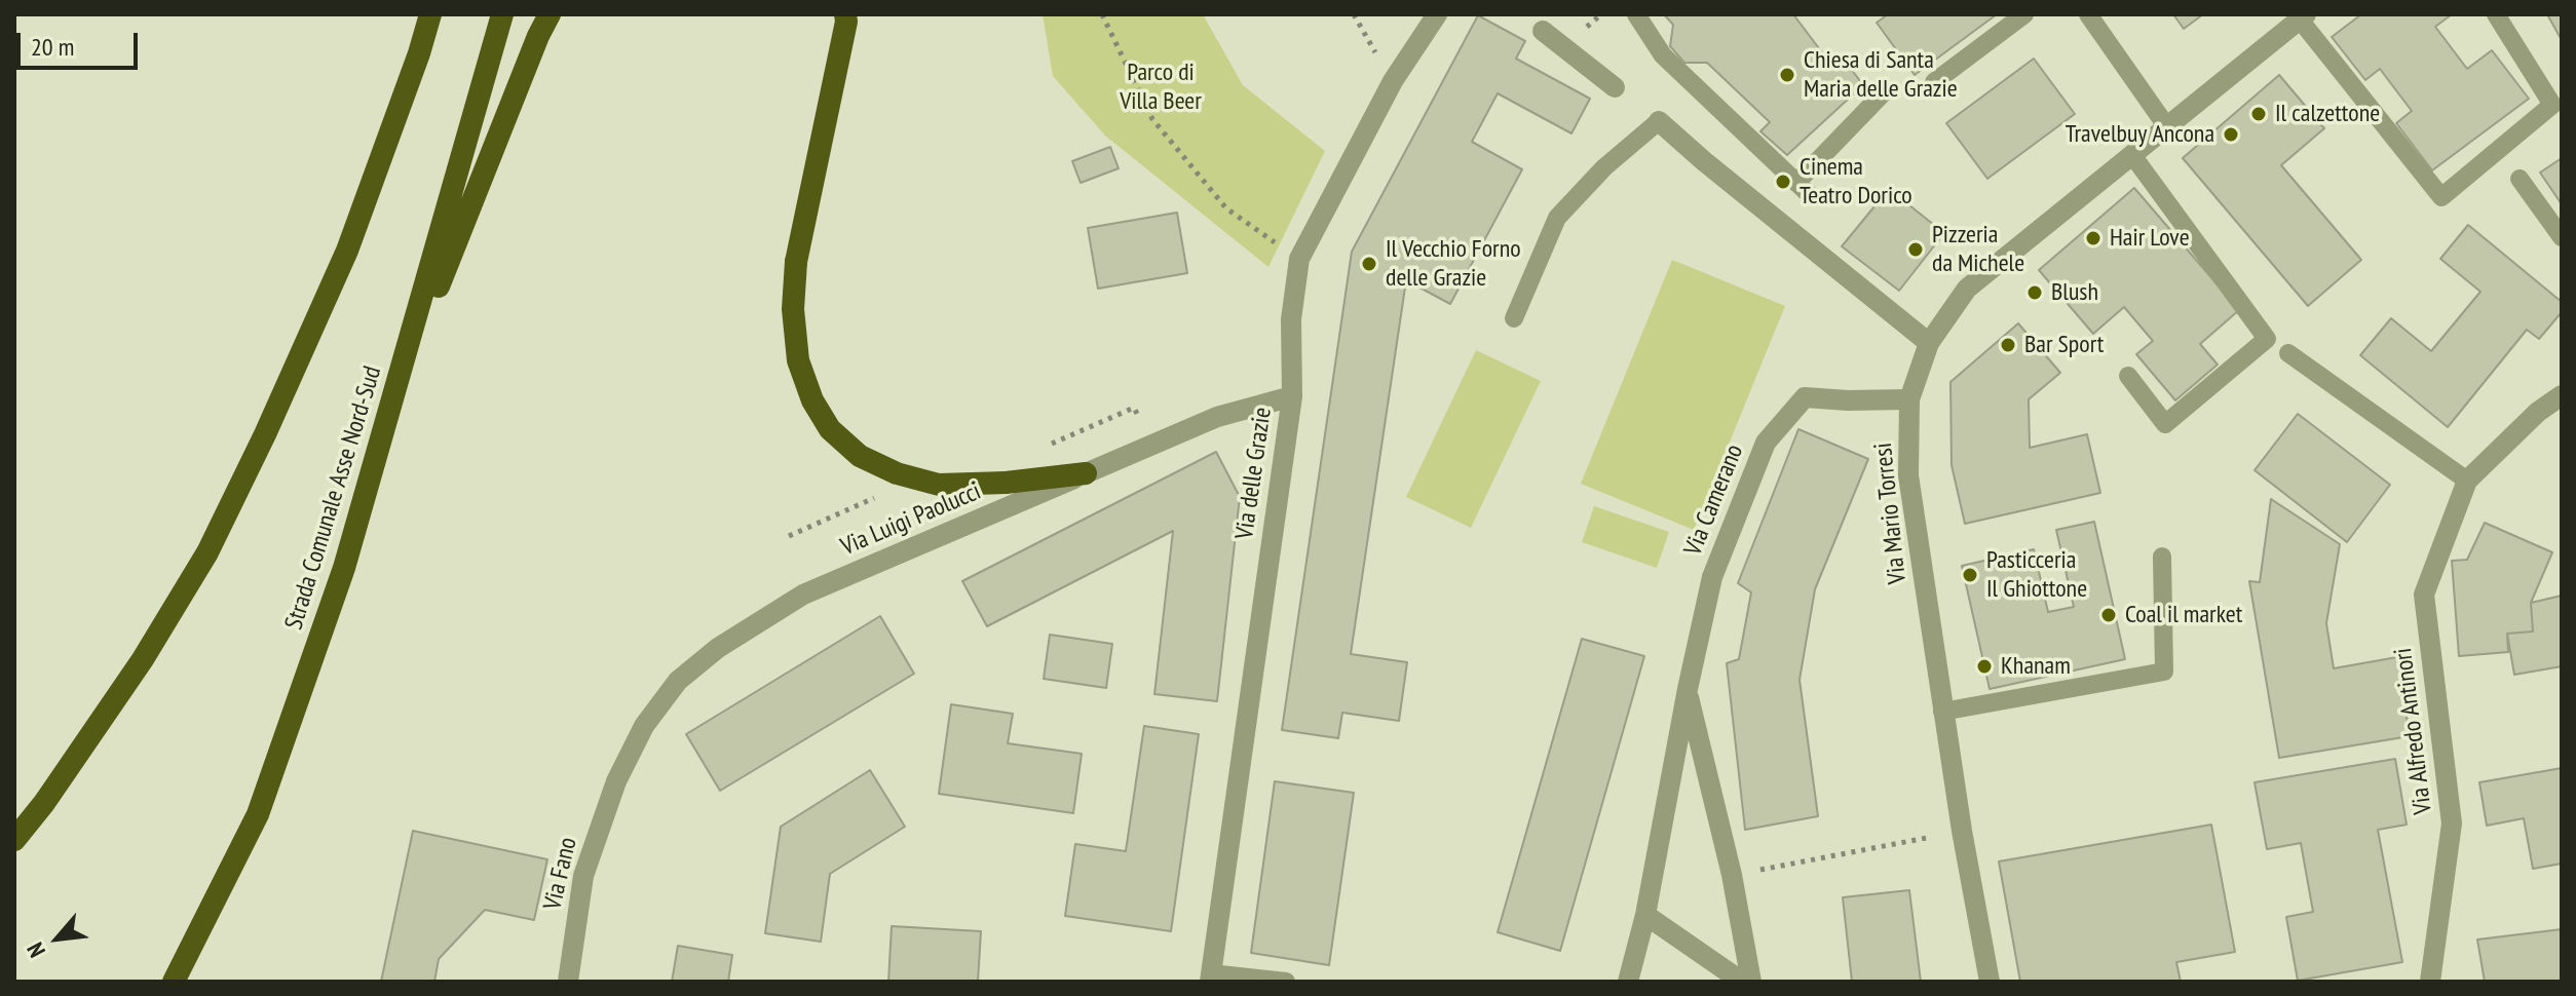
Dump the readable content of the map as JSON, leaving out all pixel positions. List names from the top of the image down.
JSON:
{
  "streets": {
    "highway": ["Strada Comunale Asse Nord-Sud"],
    "street": [
      "Via delle Grazie",
      "Via Camerano",
      "Via Mario Torresi",
      "Via Luigi Paolucci",
      "Via Alfredo Antinori",
      "Via Fano"
    ]
  },
  "crossings": [
    ["Via delle Grazie", "Via Luigi Paolucci"],
    ["Via Camerano", "Via Mario Torresi"],
    ["Via Luigi Paolucci", "Via Fano"]
  ],
  "parks": ["Parco di Villa Beer"],
  "places": [
    "Chiesa di Santa Maria delle Grazie",
    "Il calzettone",
    "Travelbuy Ancona",
    "Cinema Teatro Dorico",
    "Hair Love",
    "Pizzeria da Michele",
    "Il Vecchio Forno delle Grazie",
    "Blush",
    "Bar Sport",
    "Pasticceria Il Ghiottone",
    "Coal il market",
    "Khanam"
  ],
  "scale_bar": "20 m",
  "north": "bottom left"
}
